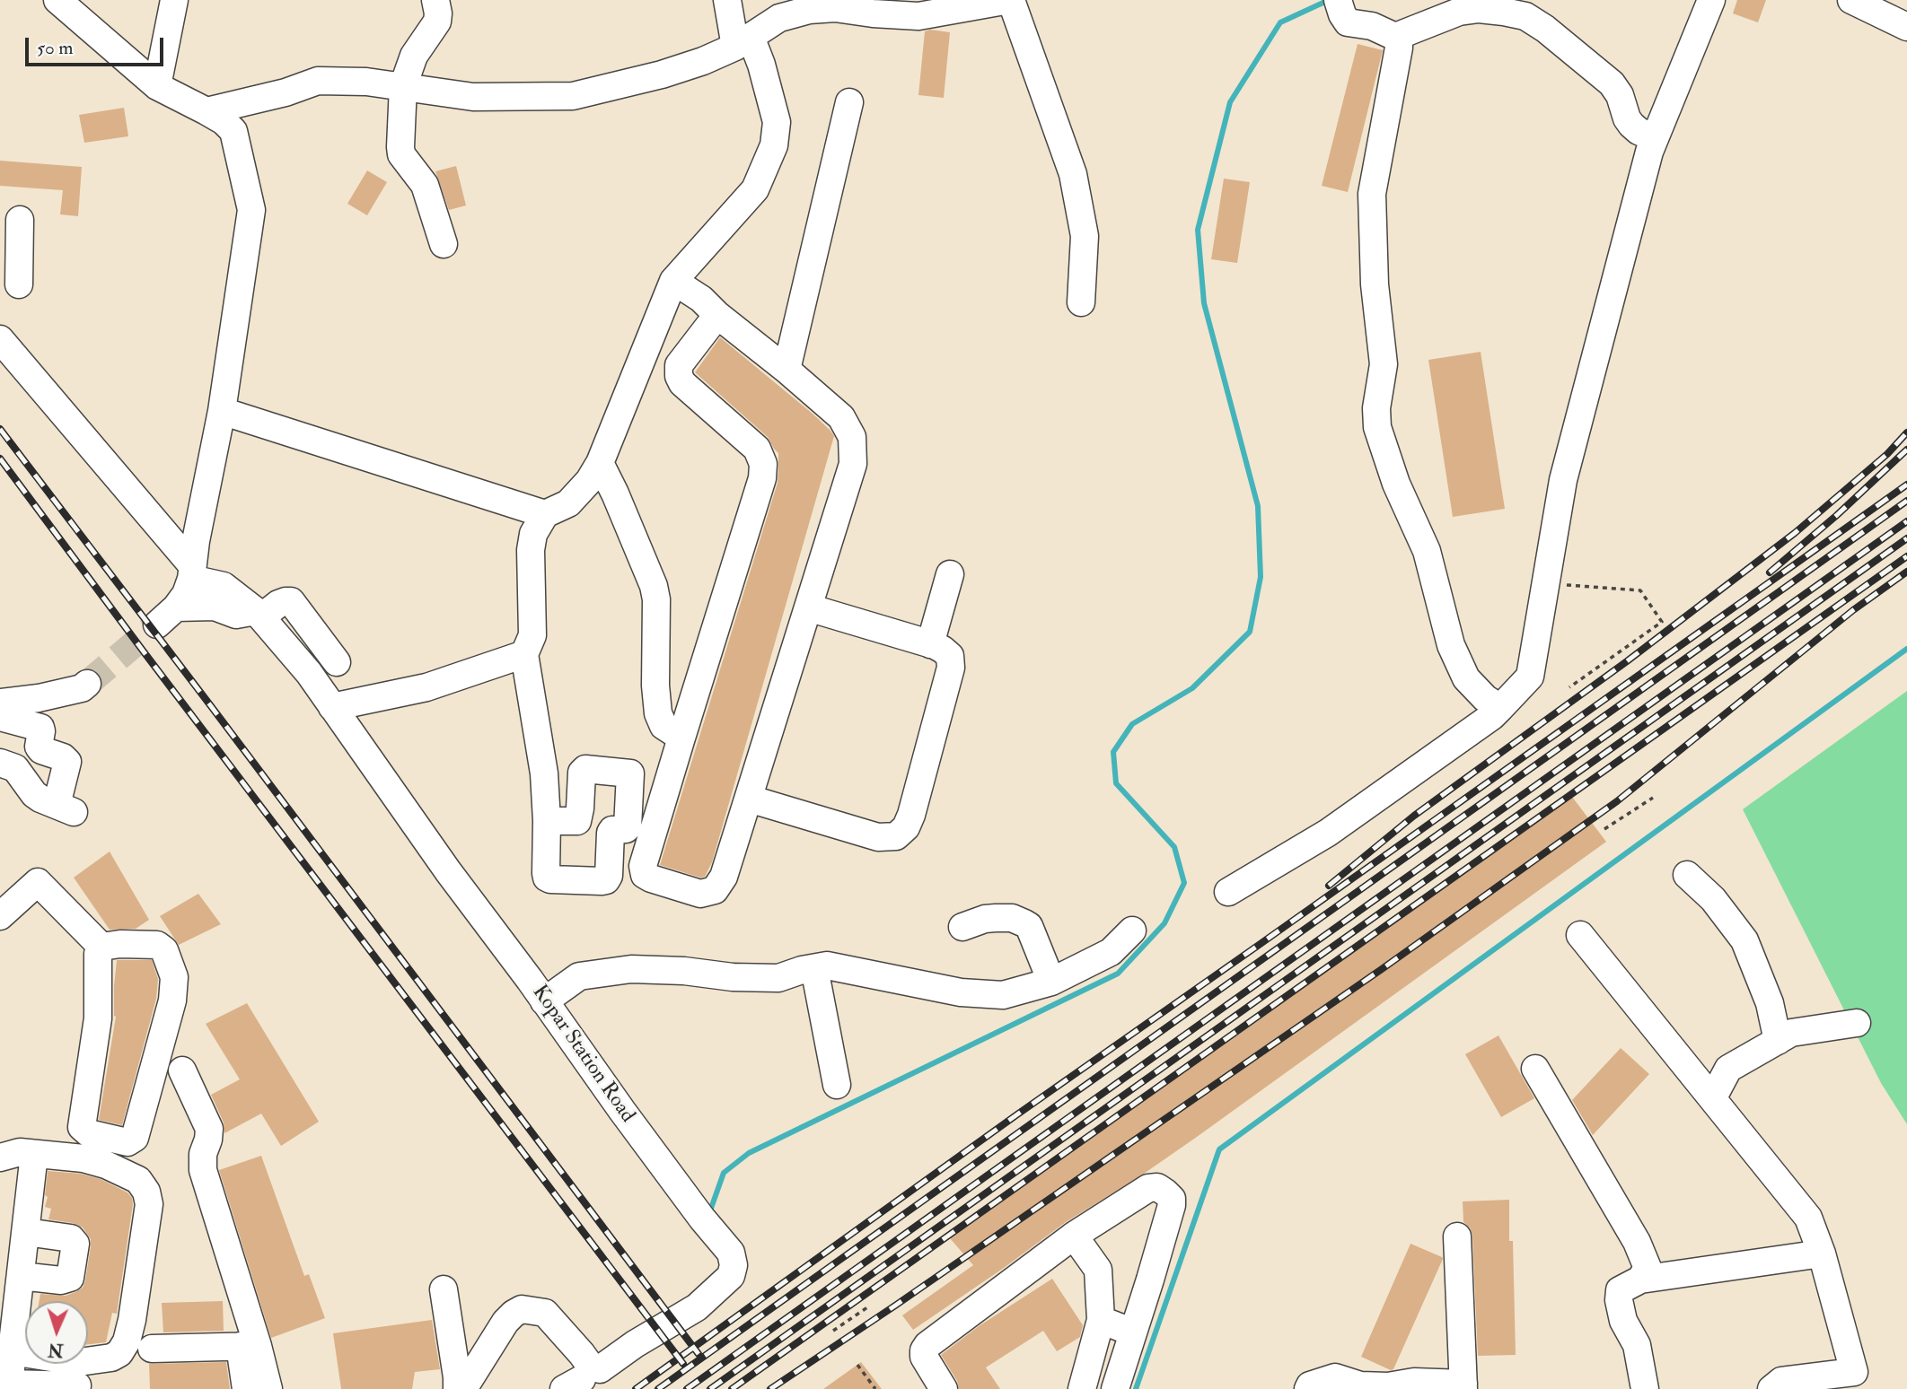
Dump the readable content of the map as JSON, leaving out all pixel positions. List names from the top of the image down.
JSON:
{
  "streets": {
    "street": ["Kopar Station Road"]
  },
  "scale_bar": "50 m",
  "north": "bottom"
}
